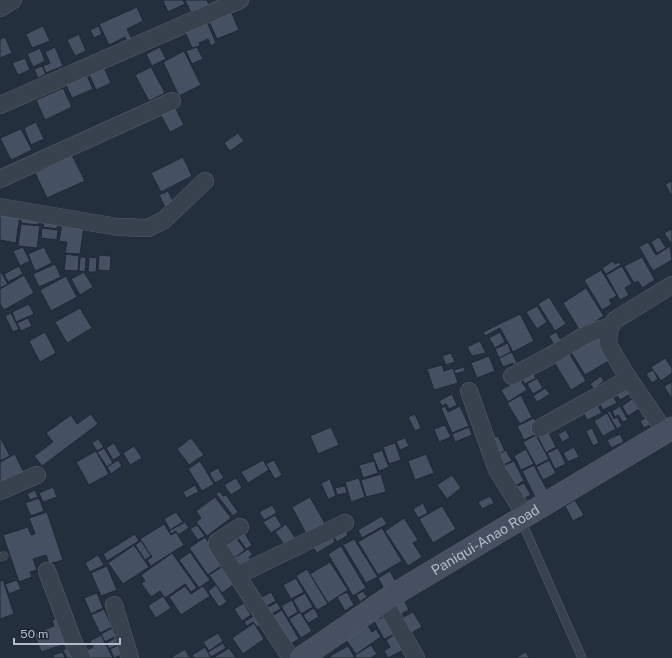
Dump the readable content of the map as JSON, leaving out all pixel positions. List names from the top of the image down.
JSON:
{
  "streets": {
    "main road": ["Paniqui-Anao Road"]
  },
  "scale_bar": "50 m"
}
